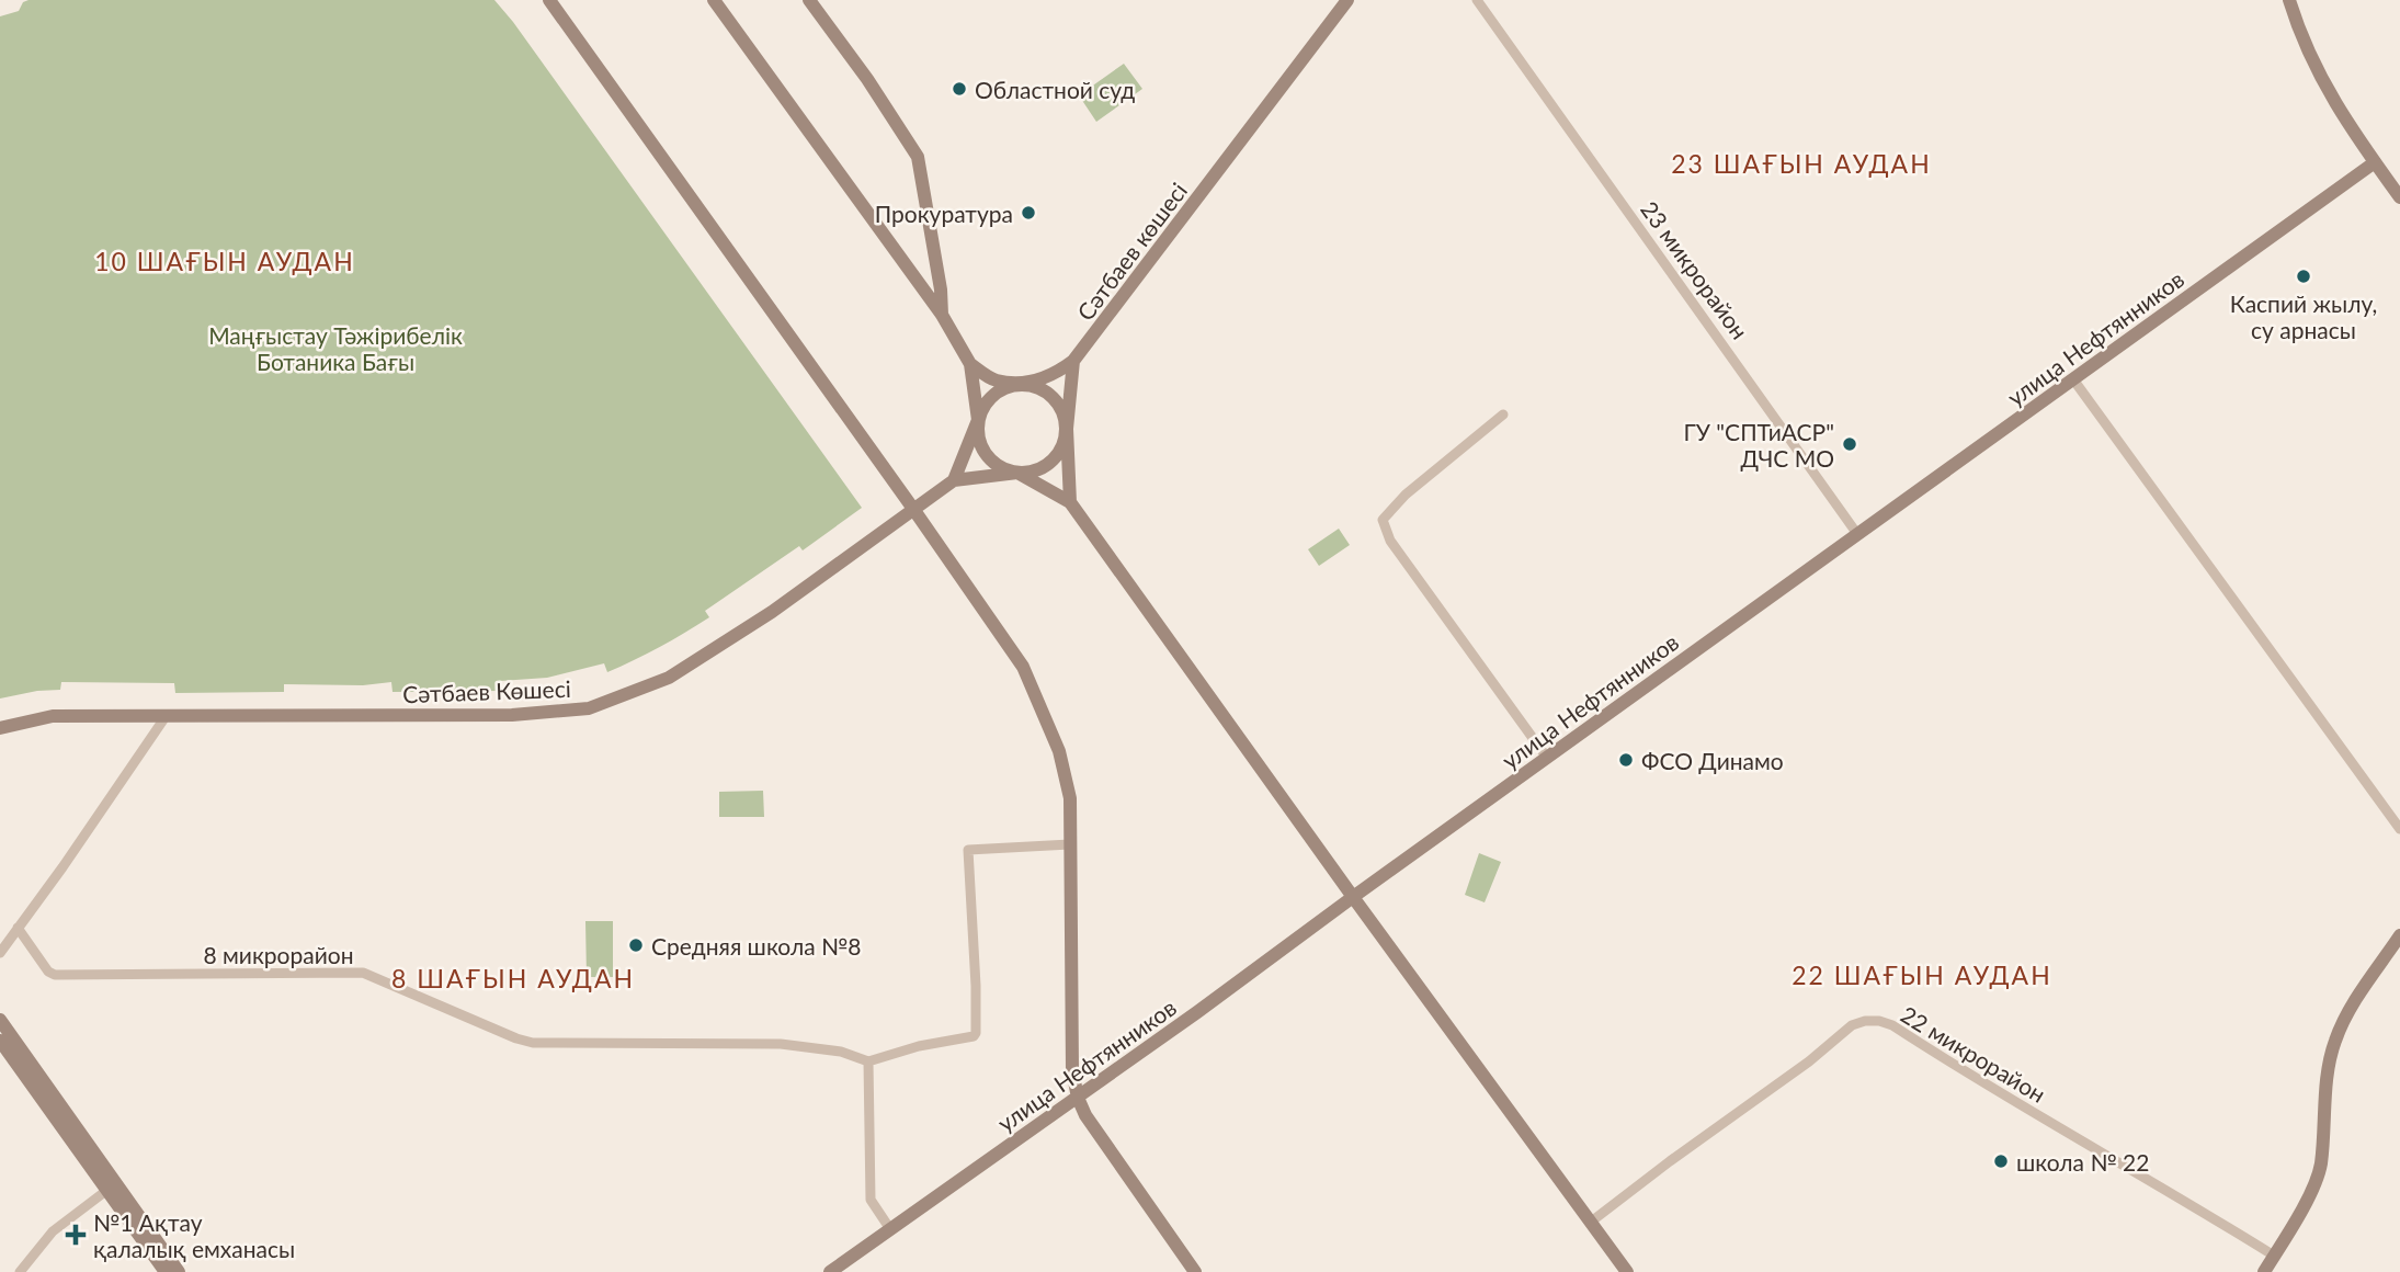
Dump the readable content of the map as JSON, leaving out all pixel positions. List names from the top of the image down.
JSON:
{
  "streets": {
    "main road": ["Сәтбаев көшесі", "улица Нефтянников", "Сәтбаев Көшесі"],
    "street": ["23 микрорайон", "8 микрорайон", "22 микрорайон"]
  },
  "crossings": [
    ["Сәтбаев көшесі", "Сәтбаев Көшесі"],
    ["23 микрорайон", "улица Нефтянников"]
  ],
  "districts": [
    "23 ШАҒЫН АУДАН",
    "10 ШАҒЫН АУДАН",
    "22 ШАҒЫН АУДАН",
    "8 ШАҒЫН АУДАН"
  ],
  "parks": ["Маңғыстау Тәжірибелік Ботаника Бағы"],
  "places": {
    "other": [
      "Областной суд",
      "Прокуратура",
      "Каспий жылу, су арнасы",
      "ГУ \"СПТиАСР\" ДЧС МО",
      "ФСО Динамо",
      "Средняя школа №8",
      "школа № 22"
    ],
    "health": ["№1 Ақтау қалалық емханасы"]
  }
}
